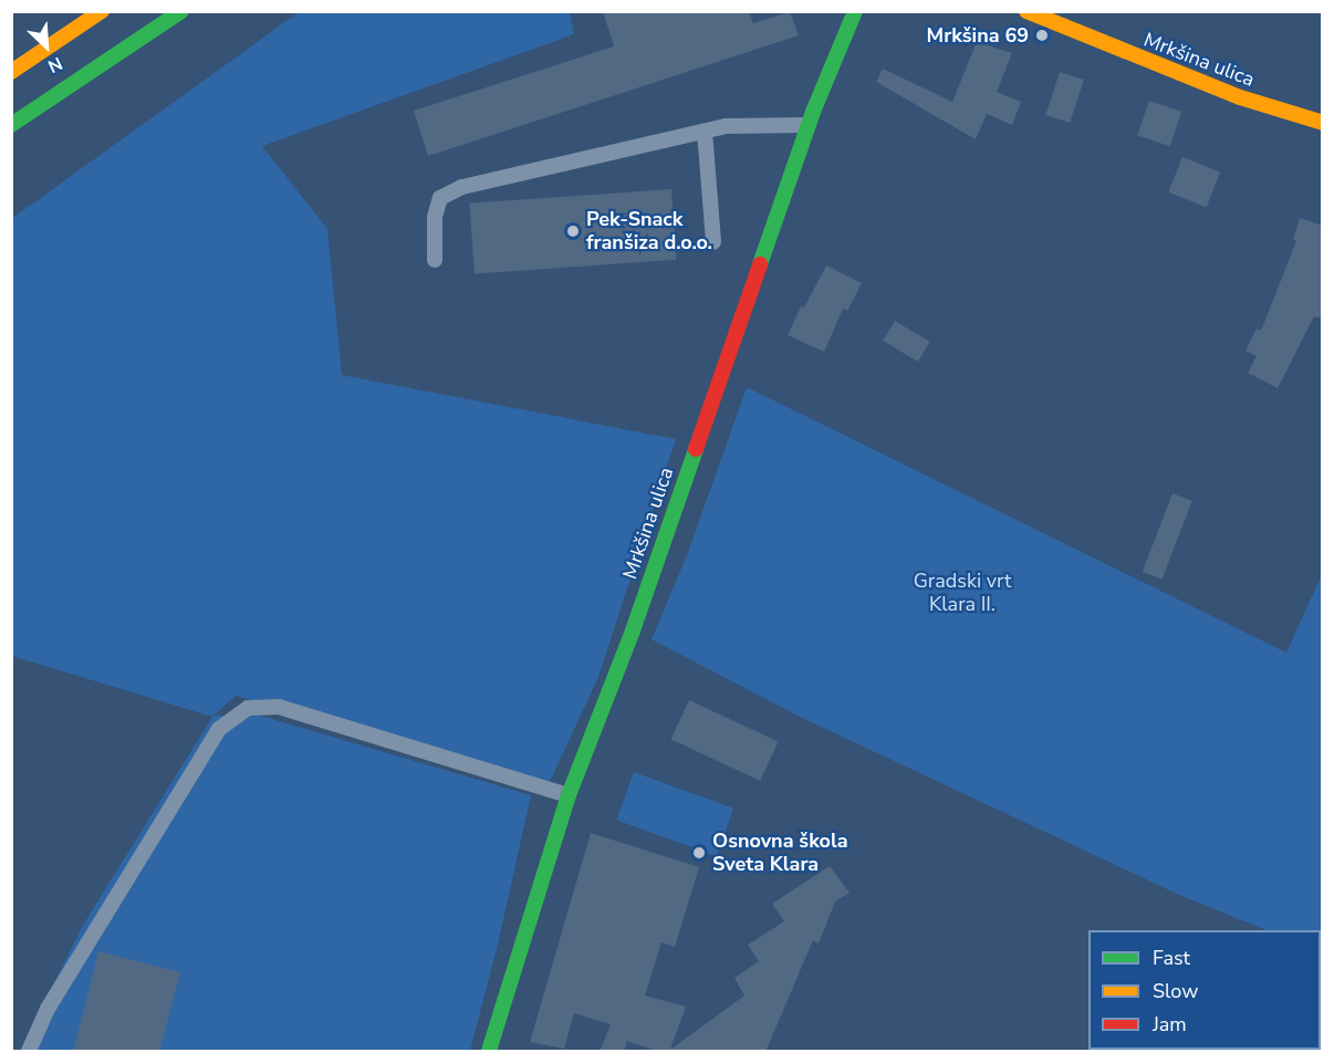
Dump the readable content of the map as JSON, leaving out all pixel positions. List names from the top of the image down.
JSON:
{
  "streets": {
    "main road": ["Mrkšina ulica"]
  },
  "parks": ["Gradski vrt Klara II."],
  "places": ["Mrkšina 69", "Pek-Snack franšiza d.o.o.", "Osnovna škola Sveta Klara"],
  "legend": ["Fast", "Slow", "Jam"],
  "north": "bottom right"
}
